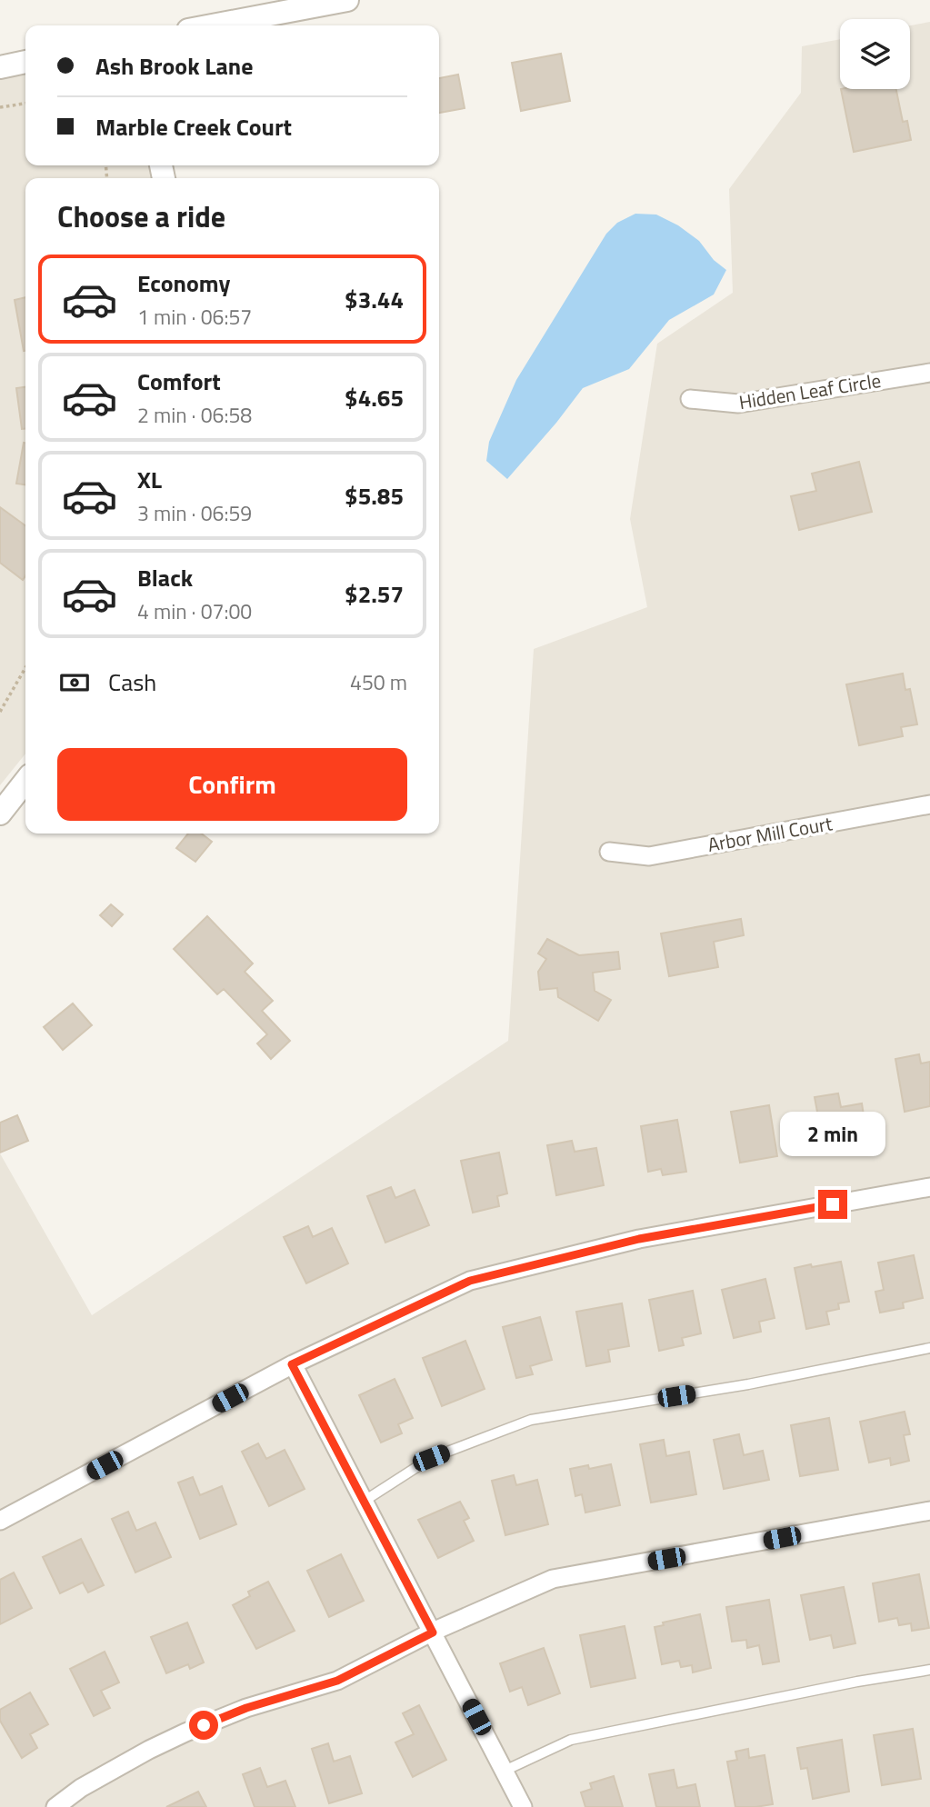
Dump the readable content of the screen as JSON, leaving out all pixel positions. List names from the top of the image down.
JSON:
{
  "streets": {
    "street": ["Hidden Leaf Circle", "Arbor Mill Court"]
  },
  "page": {
    "banner": ["Ash Brook Lane", "Marble Creek Court"],
    "heading": "Choose a ride",
    "list": [
      {
        "name": "Economy",
        "note": "1 min · 06:57",
        "value": "$3.44"
      },
      {
        "name": "Comfort",
        "note": "2 min · 06:58",
        "value": "$4.65"
      },
      {
        "name": "XL",
        "note": "3 min · 06:59",
        "value": "$5.85"
      },
      {
        "name": "Black",
        "note": "4 min · 07:00",
        "value": "$2.57"
      }
    ],
    "pay": ["Cash", "450 m"],
    "buttons": "Confirm",
    "bubble": "2 min"
  }
}
